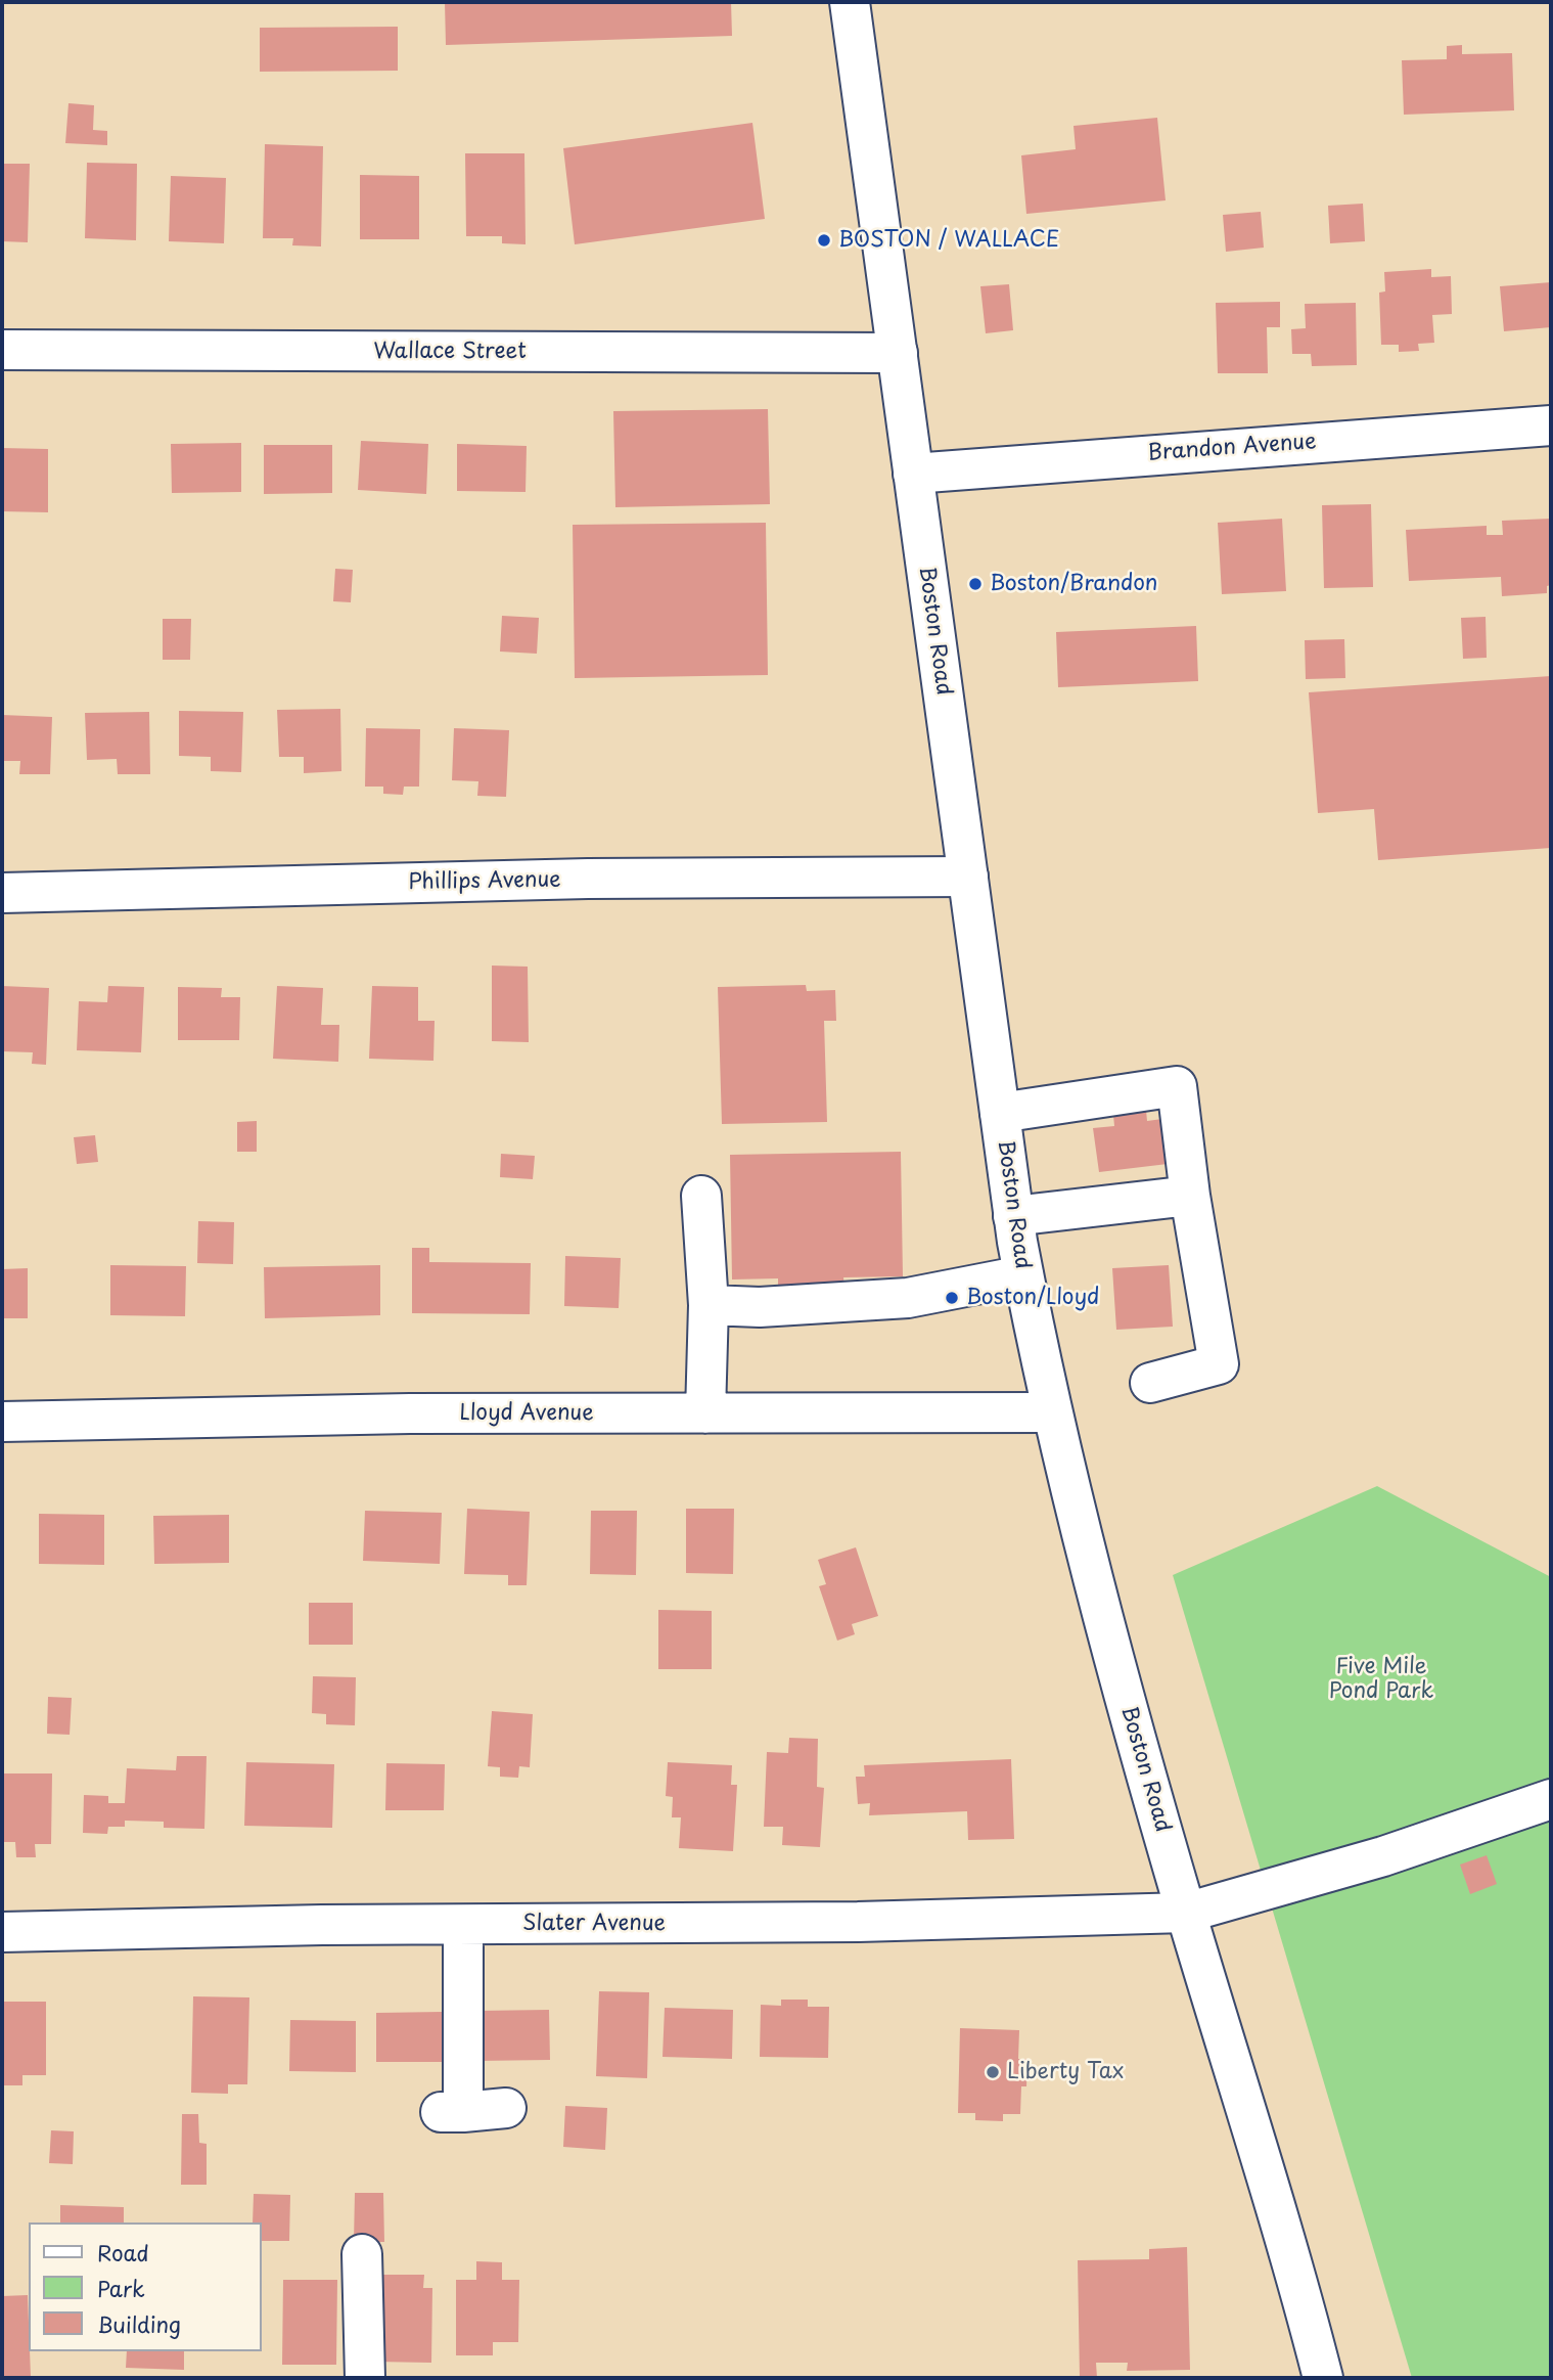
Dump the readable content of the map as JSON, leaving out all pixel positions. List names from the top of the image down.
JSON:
{
  "streets": {
    "street": [
      "Wallace Street",
      "Brandon Avenue",
      "Boston Road",
      "Phillips Avenue",
      "Lloyd Avenue",
      "Slater Avenue"
    ]
  },
  "crossings": [
    ["Wallace Street", "Boston Road"],
    ["Brandon Avenue", "Boston Road"],
    ["Boston Road", "Phillips Avenue"],
    ["Boston Road", "Lloyd Avenue"],
    ["Boston Road", "Slater Avenue"]
  ],
  "parks": ["Five Mile Pond Park"],
  "places": [
    "BOSTON / WALLACE",
    "Boston/Brandon",
    "Boston/Lloyd",
    "Liberty Tax"
  ],
  "legend": ["Road", "Park", "Building"]
}
